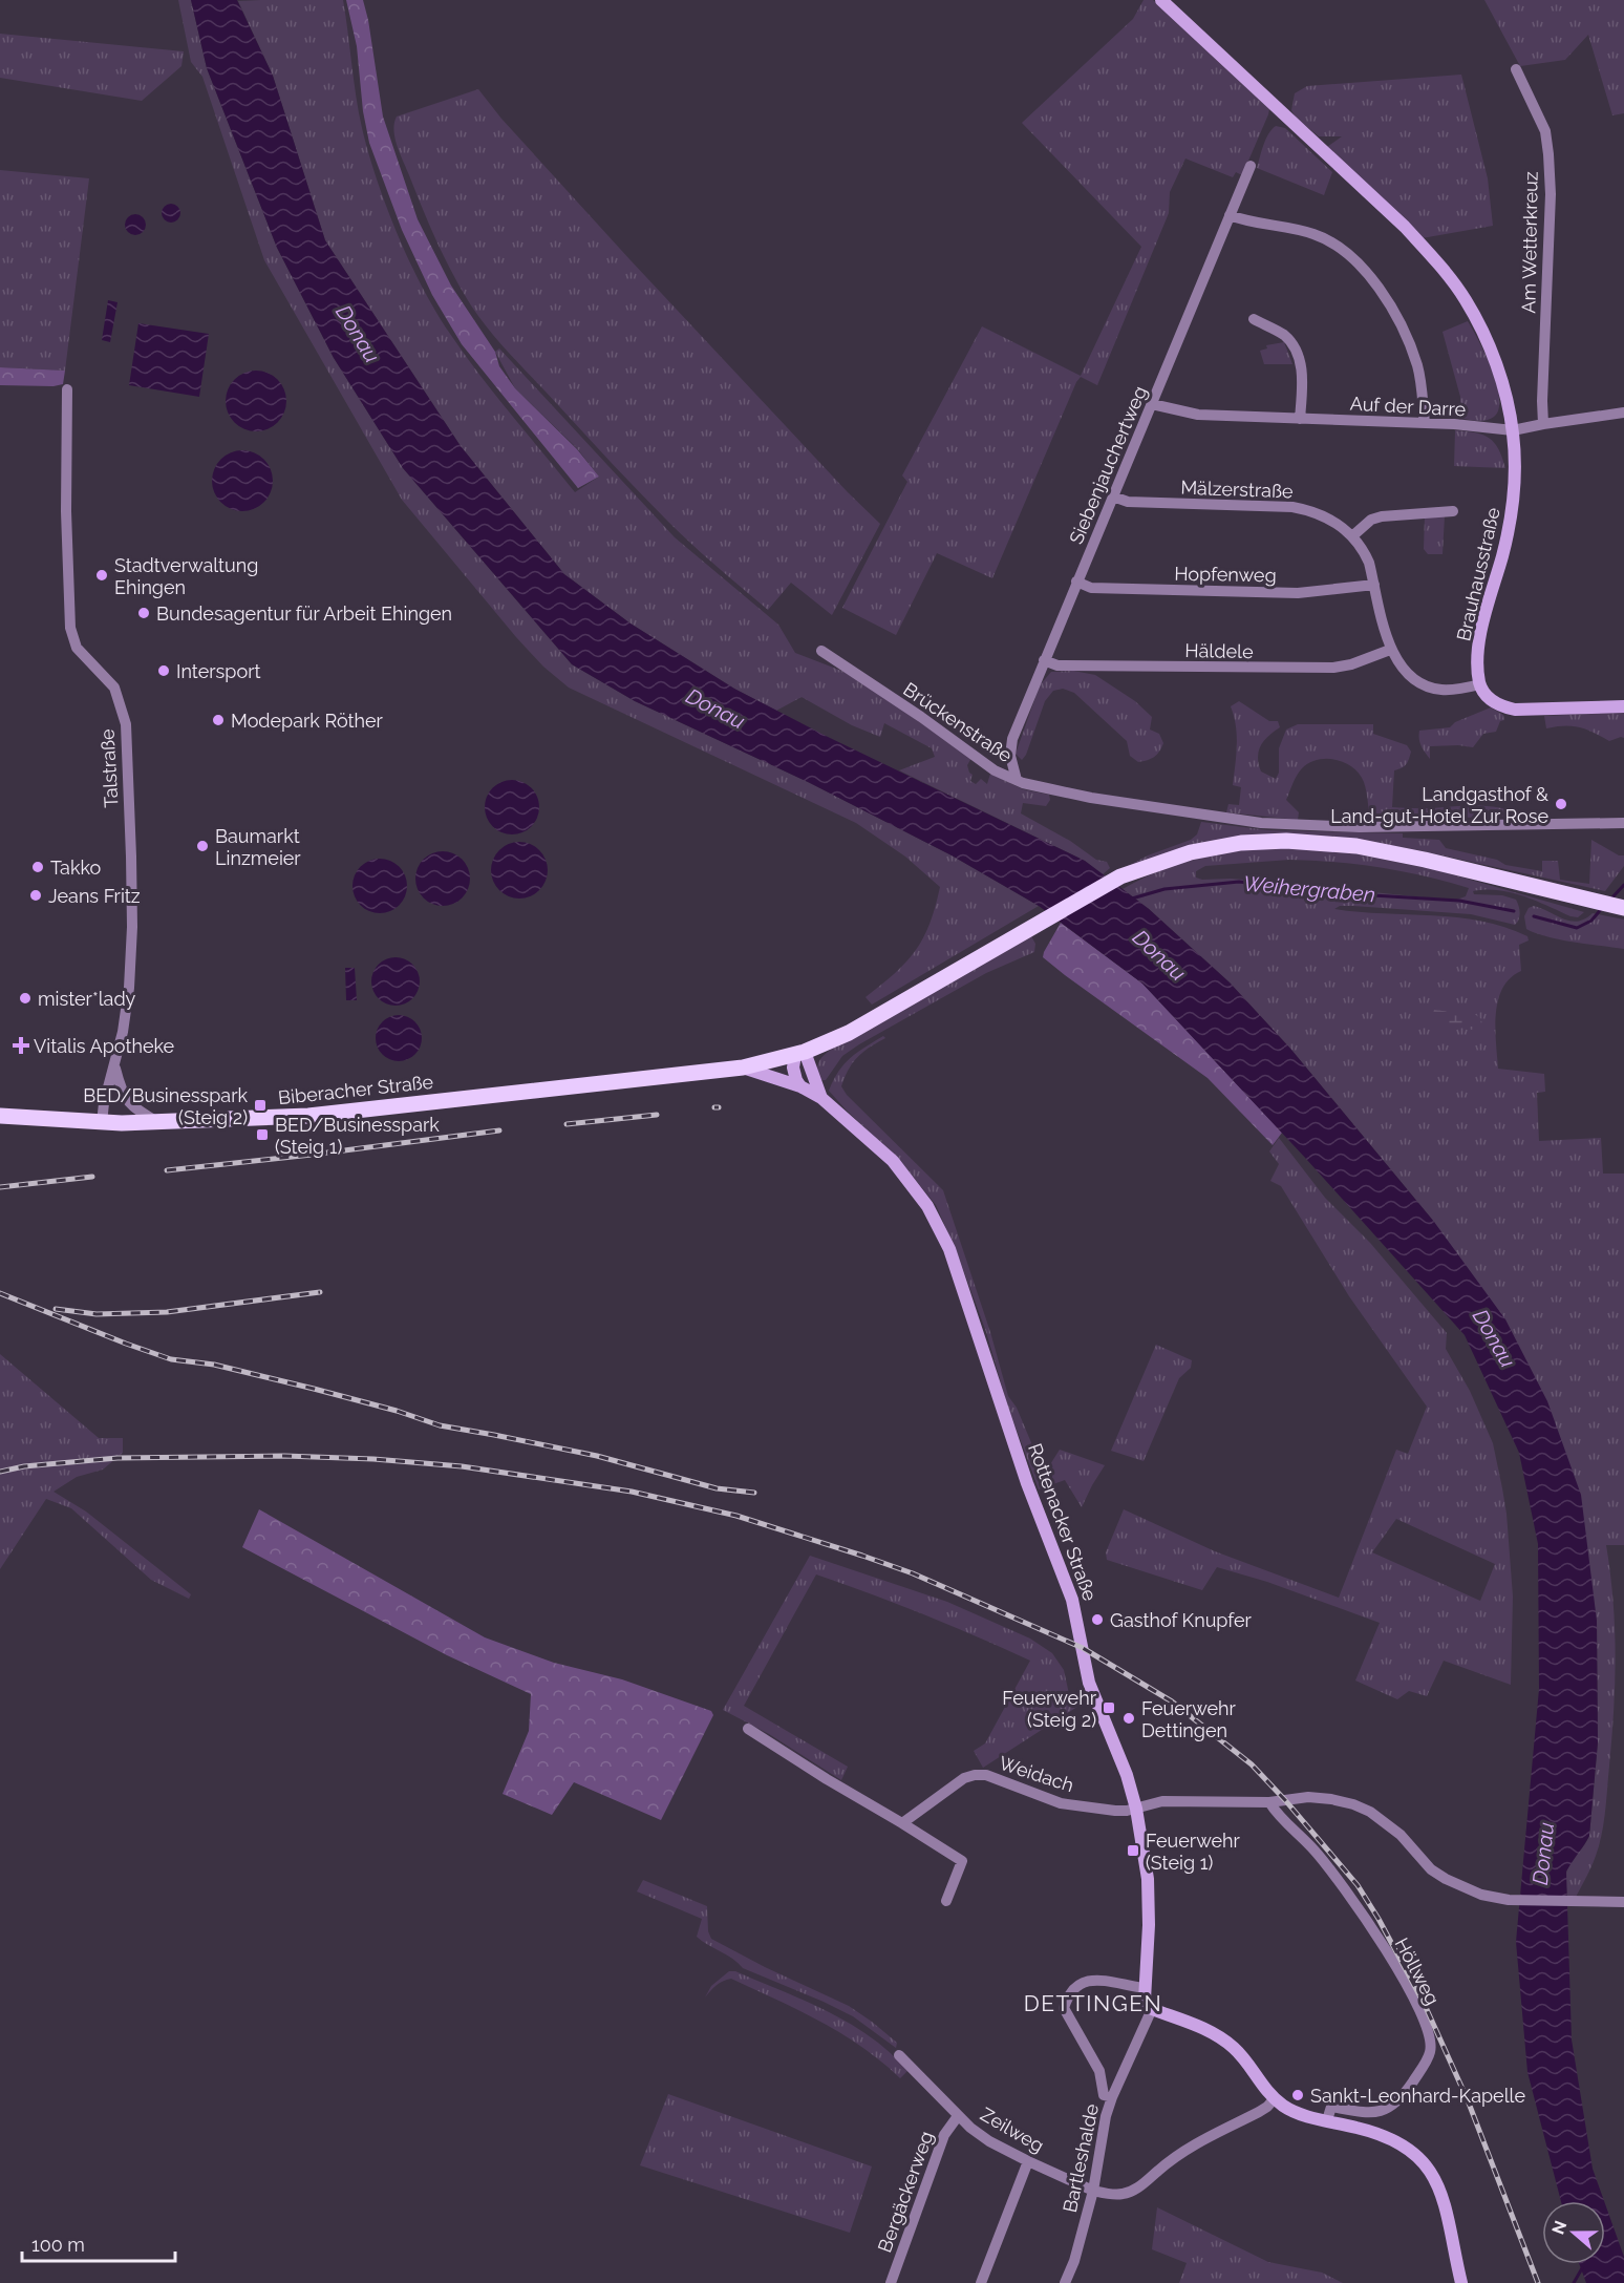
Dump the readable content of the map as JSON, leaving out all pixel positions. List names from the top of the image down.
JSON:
{
  "streets": {
    "main road": ["Brauhausstraße", "Biberacher Straße", "Rottenacker Straße"],
    "street": [
      "Am Wetterkreuz",
      "Auf der Darre",
      "Siebenjauchertweg",
      "Mälzerstraße",
      "Hopfenweg",
      "Häldele",
      "Brückenstraße",
      "Talstraße",
      "Weidach",
      "Höllweg",
      "Zeilweg",
      "Bartleshalde",
      "Bergäckerweg"
    ]
  },
  "crossings": [
    ["Am Wetterkreuz", "Auf der Darre"],
    ["Auf der Darre", "Siebenjauchertweg"],
    ["Auf der Darre", "Brauhausstraße"],
    ["Siebenjauchertweg", "Mälzerstraße"],
    ["Siebenjauchertweg", "Hopfenweg"],
    ["Siebenjauchertweg", "Häldele"],
    ["Siebenjauchertweg", "Brückenstraße"],
    ["Mälzerstraße", "Hopfenweg"],
    ["Mälzerstraße", "Brauhausstraße"],
    ["Mälzerstraße", "Häldele"],
    ["Talstraße", "Biberacher Straße"],
    ["Biberacher Straße", "Rottenacker Straße"],
    ["Rottenacker Straße", "Weidach"],
    ["Rottenacker Straße", "Bartleshalde"],
    ["Zeilweg", "Bartleshalde"],
    ["Zeilweg", "Bergäckerweg"]
  ],
  "districts": ["DETTINGEN"],
  "water": ["Donau", "Weihergraben"],
  "places": {
    "other": [
      "Stadtverwaltung Ehingen",
      "Bundesagentur für Arbeit Ehingen",
      "Intersport",
      "Modepark Röther",
      "Landgasthof & Land-gut-Hotel Zur Rose",
      "Baumarkt Linzmeier",
      "Takko",
      "Jeans Fritz",
      "mister*lady",
      "Gasthof Knupfer",
      "Feuerwehr Dettingen",
      "Sankt-Leonhard-Kapelle"
    ],
    "health": ["Vitalis Apotheke"],
    "transit": [
      "BED/Businesspark (Steig 2)",
      "BED/Businesspark (Steig 1)",
      "Feuerwehr (Steig 2)",
      "Feuerwehr (Steig 1)"
    ]
  },
  "scale_bar": "100 m",
  "north": "left"
}
